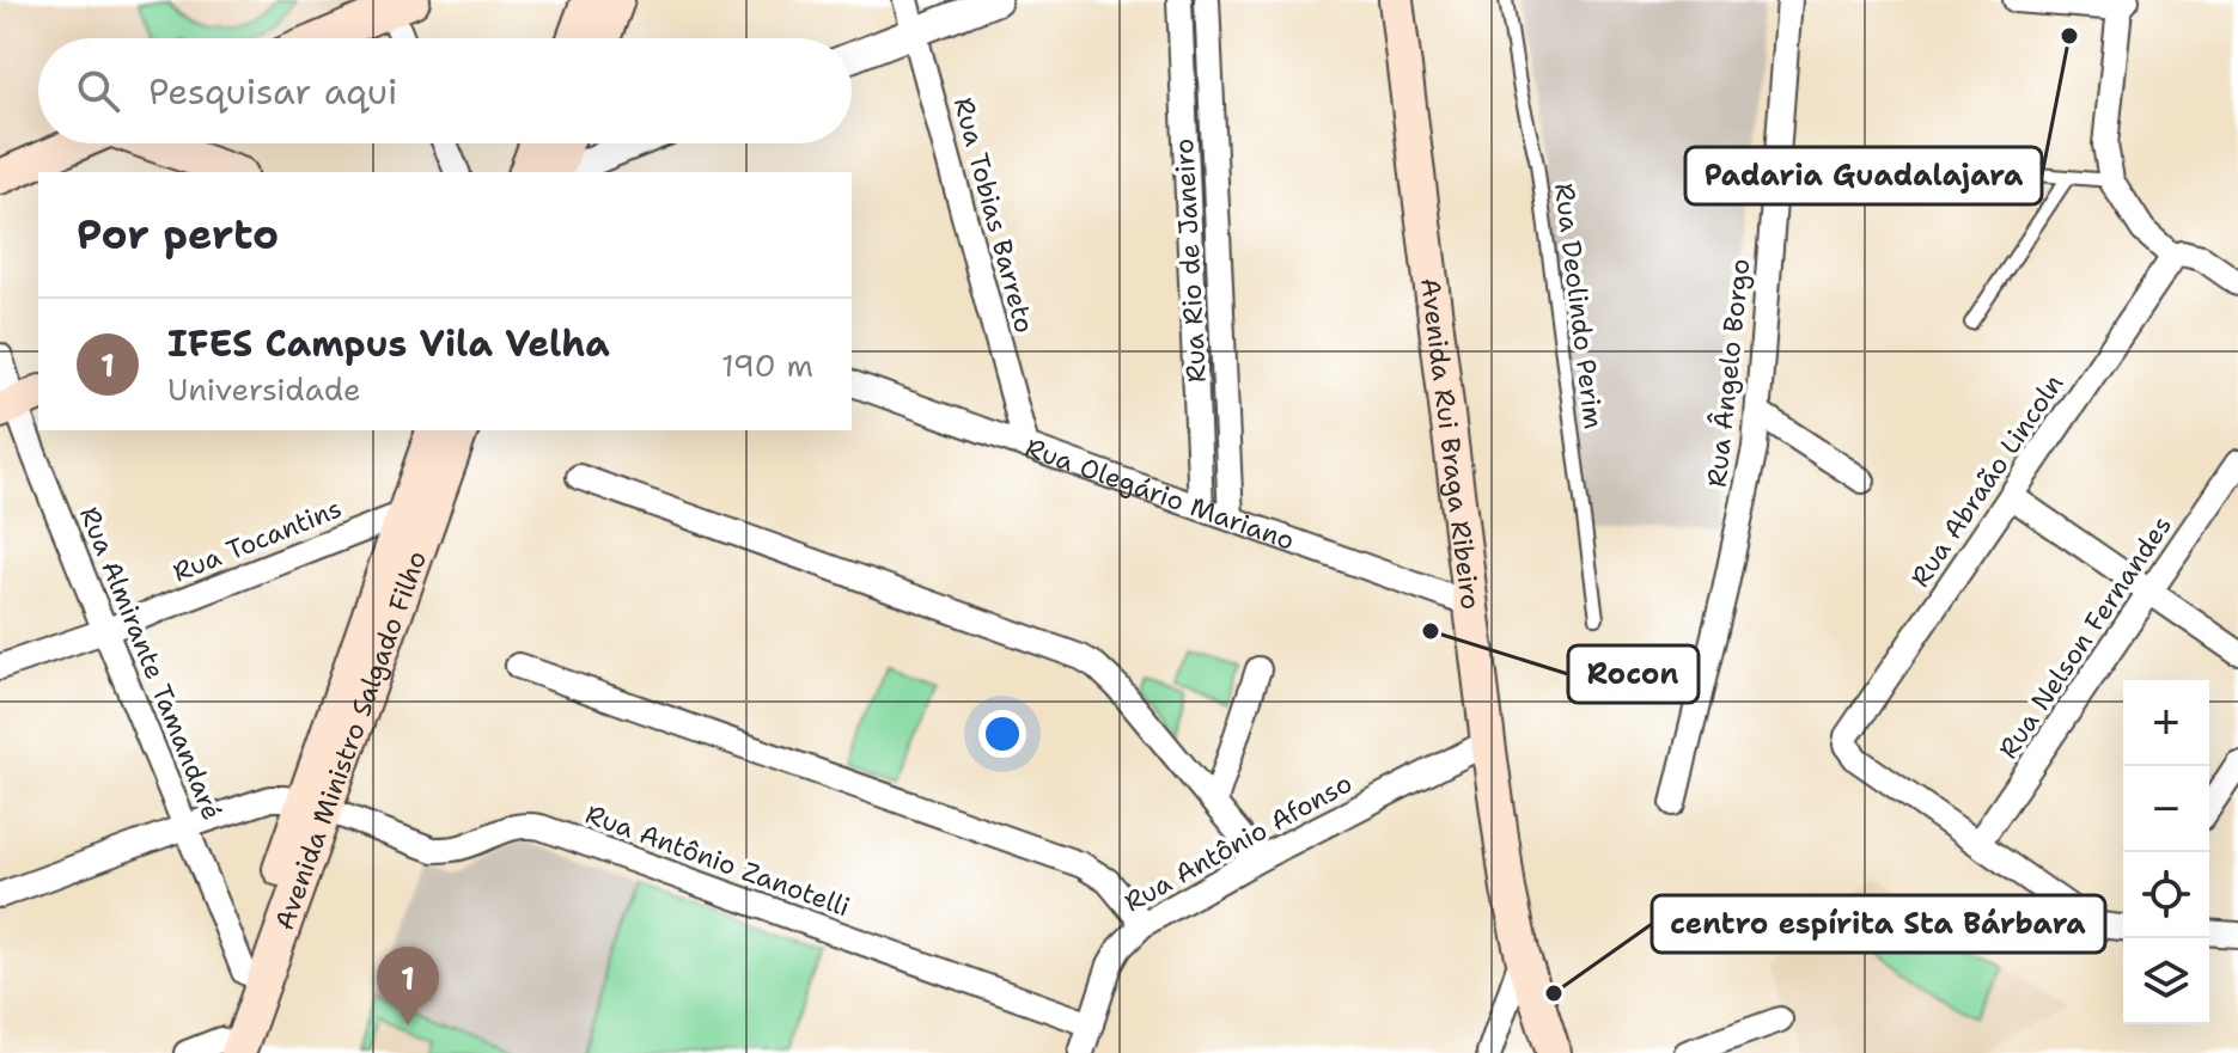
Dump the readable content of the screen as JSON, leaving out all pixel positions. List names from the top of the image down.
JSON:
{
  "streets": {
    "main road": ["Avenida Rui Braga Ribeiro", "Avenida Ministro Salgado Filho"],
    "street": [
      "Rua Tobias Barreto",
      "Rua Rio de Janeiro",
      "Rua Ângelo Borgo",
      "Rua Abraão Lincoln",
      "Rua Olegário Mariano",
      "Rua Tocantins",
      "Rua Nelson Fernandes",
      "Rua Almirante Tamandaré",
      "Rua Antônio Afonso",
      "Rua Antônio Zanotelli"
    ],
    "lane": ["Rua Deolindo Perim"]
  },
  "crossings": [
    ["Rua Tobias Barreto", "Rua Olegário Mariano"],
    ["Rua Rio de Janeiro", "Rua Olegário Mariano"],
    ["Avenida Rui Braga Ribeiro", "Rua Olegário Mariano"],
    ["Avenida Rui Braga Ribeiro", "Rua Antônio Afonso"],
    ["Rua Abraão Lincoln", "Rua Nelson Fernandes"],
    ["Rua Tocantins", "Rua Almirante Tamandaré"],
    ["Rua Tocantins", "Avenida Ministro Salgado Filho"],
    ["Rua Almirante Tamandaré", "Avenida Ministro Salgado Filho"],
    ["Avenida Ministro Salgado Filho", "Rua Antônio Zanotelli"],
    ["Rua Antônio Afonso", "Rua Antônio Zanotelli"]
  ],
  "places": ["Padaria Guadalajara", "Rocon", "centro espírita Sta Bárbara"],
  "page": {
    "search": "Pesquisar aqui",
    "heading": "Por perto",
    "list": [
      {
        "mark": "1",
        "name": "IFES Campus Vila Velha",
        "note": "Universidade",
        "value": "190 m"
      }
    ],
    "map_buttons": ["+", "−"],
    "pins": "1"
  }
}
